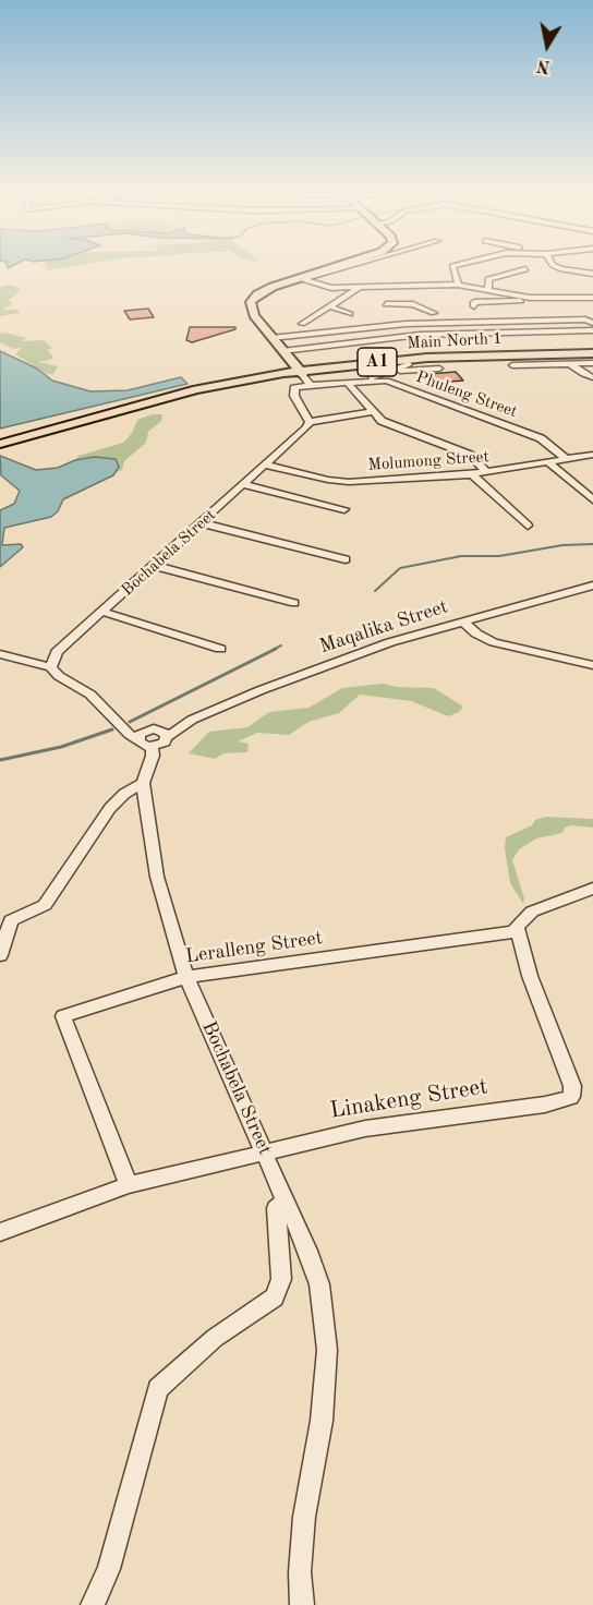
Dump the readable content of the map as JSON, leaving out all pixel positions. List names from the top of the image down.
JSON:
{
  "streets": {
    "main road": ["Main North 1", "A1"],
    "street": [
      "Phuleng Street",
      "Molumong Street",
      "Bochabela Street",
      "Maqalika Street",
      "Leralleng Street",
      "Linakeng Street"
    ]
  },
  "crossings": [
    ["Phuleng Street", "Molumong Street"],
    ["Molumong Street", "Bochabela Street"],
    ["Bochabela Street", "Maqalika Street"],
    ["Bochabela Street", "Leralleng Street"],
    ["Bochabela Street", "Linakeng Street"],
    ["Leralleng Street", "Linakeng Street"]
  ],
  "north": "bottom"
}
